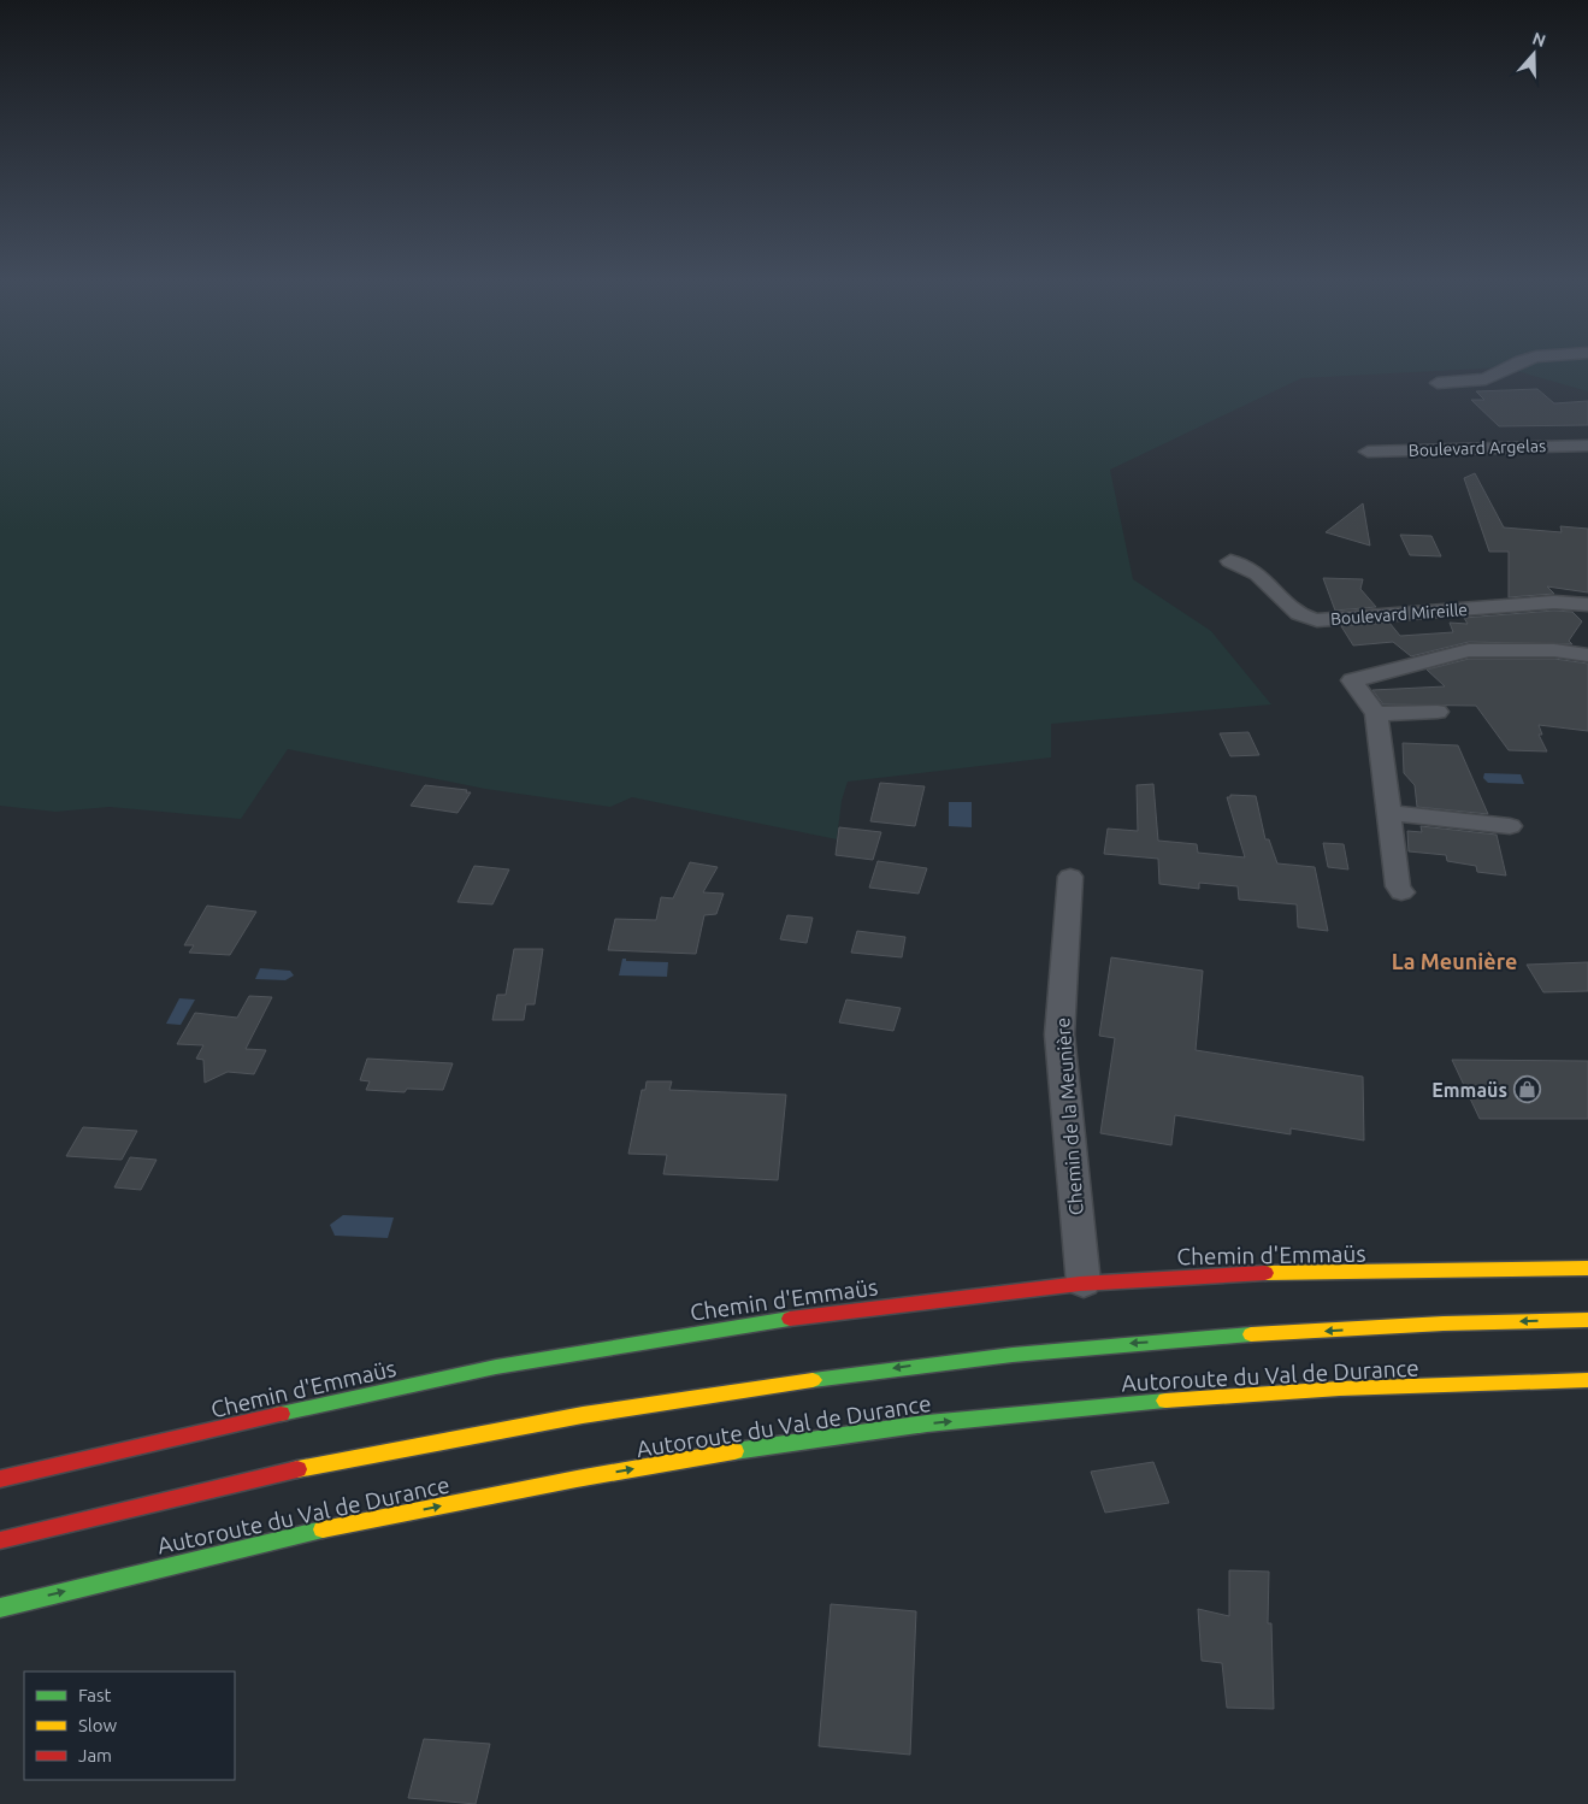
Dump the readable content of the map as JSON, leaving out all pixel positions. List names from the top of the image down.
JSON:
{
  "streets": {
    "main road": ["Chemin d'Emmaüs", "Autoroute du Val de Durance"],
    "street": ["Boulevard Argelas", "Boulevard Mireille", "Chemin de la Meunière"]
  },
  "crossings": [
    ["Chemin de la Meunière", "Chemin d'Emmaüs"]
  ],
  "districts": ["La Meunière"],
  "places": {
    "shop": ["Emmaüs"]
  },
  "legend": ["Fast", "Slow", "Jam"],
  "north": "top"
}
